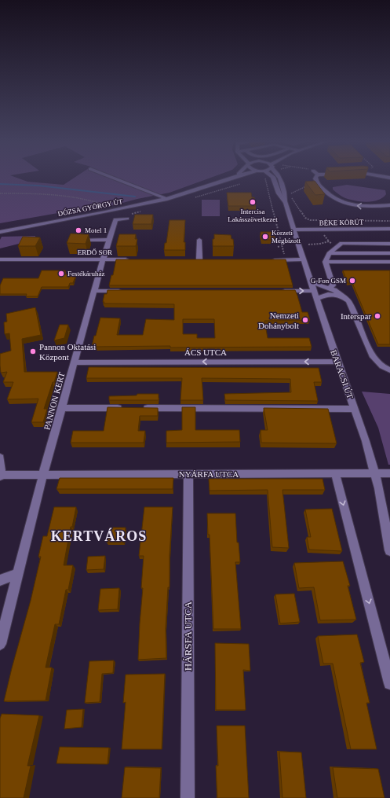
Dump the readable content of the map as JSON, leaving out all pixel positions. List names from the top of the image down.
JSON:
{
  "streets": {
    "street": [
      "DÓZSA GYÖRGY ÚT",
      "BÉKE KÖRÚT",
      "ERDŐ SOR",
      "ÁCS UTCA",
      "BARACSI ÚT",
      "PANNON KERT",
      "NYÁRFA UTCA",
      "HÁRSFA UTCA"
    ]
  },
  "crossings": [
    ["BÉKE KÖRÚT", "BARACSI ÚT"],
    ["ERDŐ SOR", "PANNON KERT"],
    ["ÁCS UTCA", "BARACSI ÚT"],
    ["ÁCS UTCA", "PANNON KERT"],
    ["BARACSI ÚT", "NYÁRFA UTCA"],
    ["PANNON KERT", "NYÁRFA UTCA"],
    ["NYÁRFA UTCA", "HÁRSFA UTCA"]
  ],
  "districts": ["KERTVÁROS"],
  "places": [
    "Intercisa Lakásszövetkezet",
    "Motel 1",
    "Körzeti Megbízott",
    "Festékáruház",
    "G-Fon GSM",
    "Interspar",
    "Nemzeti Dohánybolt",
    "Pannon Oktatási Központ"
  ]
}
